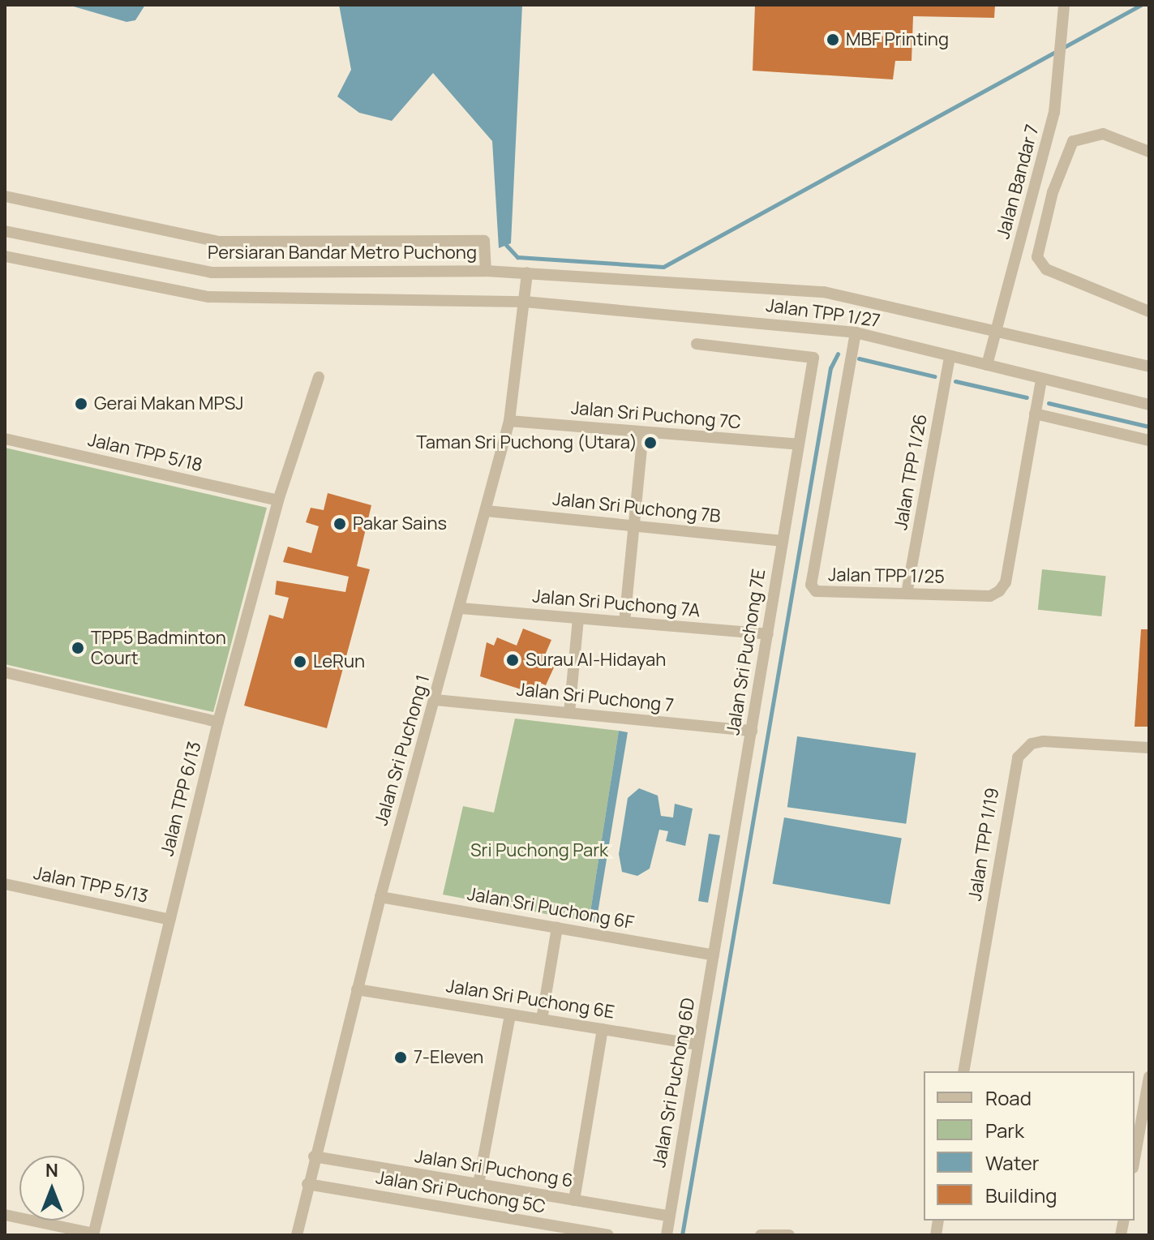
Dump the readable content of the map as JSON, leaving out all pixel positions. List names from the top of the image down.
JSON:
{
  "streets": {
    "street": [
      "Jalan Bandar 7",
      "Persiaran Bandar Metro Puchong",
      "Jalan TPP 1/27",
      "Jalan Sri Puchong 7C",
      "Jalan TPP 5/18",
      "Jalan TPP 1/26",
      "Jalan Sri Puchong 7B",
      "Jalan TPP 1/25",
      "Jalan Sri Puchong 7A",
      "Jalan Sri Puchong 7E",
      "Jalan Sri Puchong 7",
      "Jalan Sri Puchong 1",
      "Jalan TPP 6/13",
      "Jalan TPP 1/19",
      "Jalan TPP 5/13",
      "Jalan Sri Puchong 6F",
      "Jalan Sri Puchong 6E",
      "Jalan Sri Puchong 6D",
      "Jalan Sri Puchong 6",
      "Jalan Sri Puchong 5C"
    ]
  },
  "crossings": [
    ["Jalan Bandar 7", "Jalan TPP 1/27"],
    ["Persiaran Bandar Metro Puchong", "Jalan TPP 1/27"],
    ["Persiaran Bandar Metro Puchong", "Jalan Sri Puchong 1"],
    ["Jalan TPP 1/27", "Jalan TPP 1/26"],
    ["Jalan TPP 1/27", "Jalan TPP 1/25"],
    ["Jalan TPP 1/27", "Jalan Sri Puchong 1"],
    ["Jalan Sri Puchong 7C", "Jalan Sri Puchong 7E"],
    ["Jalan Sri Puchong 7C", "Jalan Sri Puchong 1"],
    ["Jalan TPP 5/18", "Jalan TPP 6/13"],
    ["Jalan TPP 1/26", "Jalan TPP 1/25"],
    ["Jalan Sri Puchong 7B", "Jalan Sri Puchong 7E"],
    ["Jalan Sri Puchong 7B", "Jalan Sri Puchong 1"],
    ["Jalan Sri Puchong 7A", "Jalan Sri Puchong 7E"],
    ["Jalan Sri Puchong 7A", "Jalan Sri Puchong 1"],
    ["Jalan Sri Puchong 7E", "Jalan Sri Puchong 7"],
    ["Jalan Sri Puchong 7E", "Jalan Sri Puchong 6F"],
    ["Jalan Sri Puchong 7E", "Jalan Sri Puchong 6D"],
    ["Jalan Sri Puchong 7", "Jalan Sri Puchong 1"],
    ["Jalan Sri Puchong 1", "Jalan Sri Puchong 6F"],
    ["Jalan Sri Puchong 1", "Jalan Sri Puchong 6E"],
    ["Jalan Sri Puchong 1", "Jalan Sri Puchong 6"],
    ["Jalan Sri Puchong 1", "Jalan Sri Puchong 5C"],
    ["Jalan TPP 6/13", "Jalan TPP 5/13"],
    ["Jalan Sri Puchong 6F", "Jalan Sri Puchong 6D"],
    ["Jalan Sri Puchong 6E", "Jalan Sri Puchong 6D"],
    ["Jalan Sri Puchong 6D", "Jalan Sri Puchong 6"]
  ],
  "parks": ["Sri Puchong Park"],
  "places": [
    "MBF Printing",
    "Gerai Makan MPSJ",
    "Taman Sri Puchong (Utara)",
    "Pakar Sains",
    "TPP5 Badminton Court",
    "Surau Al-Hidayah",
    "LeRun",
    "7-Eleven"
  ],
  "legend": [
    "Road",
    "Park",
    "Water",
    "Building"
  ],
  "north": "top"
}
